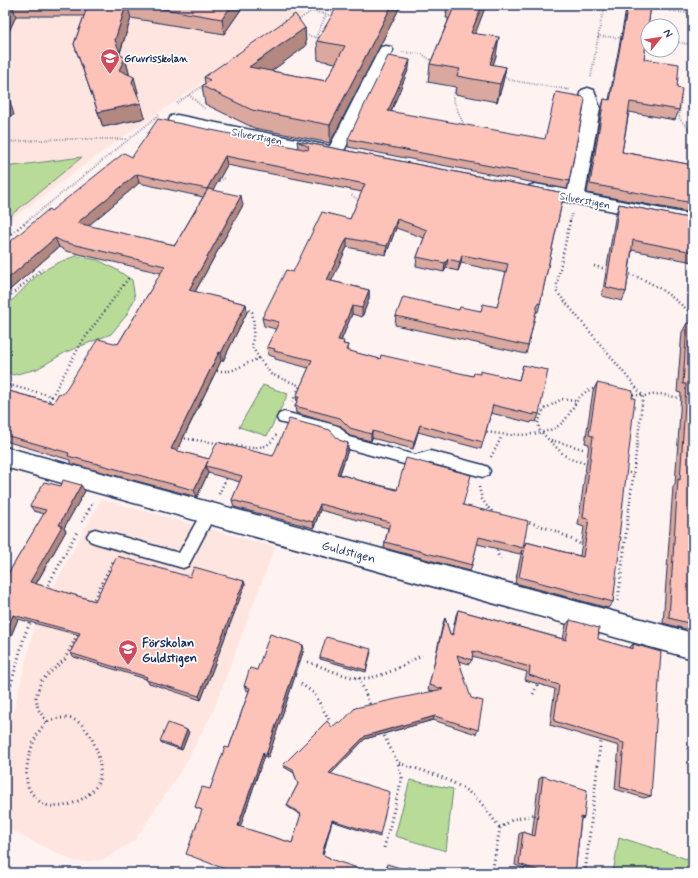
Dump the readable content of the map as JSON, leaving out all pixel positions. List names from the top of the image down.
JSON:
{
  "streets": {
    "street": ["Silverstigen", "Guldstigen"]
  },
  "places": {
    "school or university": ["Gruvrisskolan", "Förskolan Guldstigen"]
  },
  "north": "top right"
}
